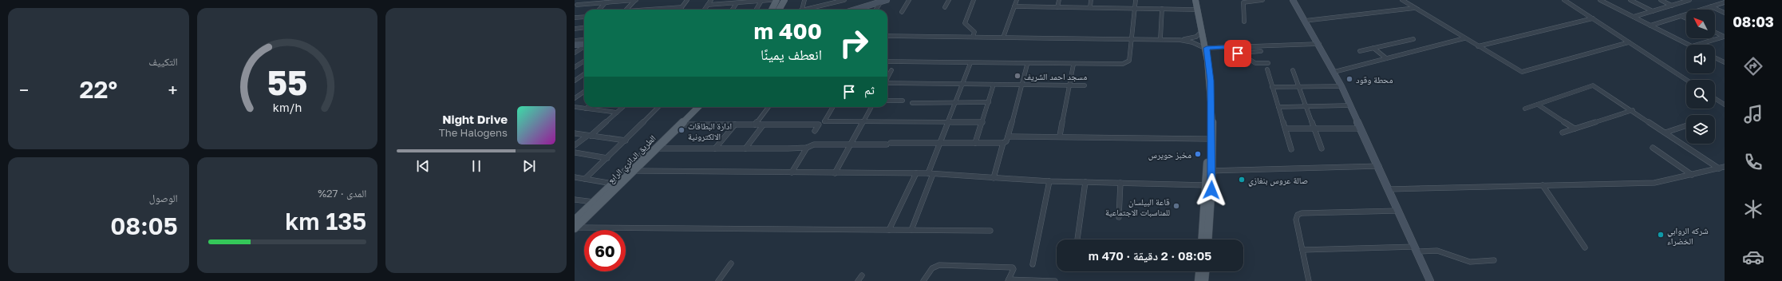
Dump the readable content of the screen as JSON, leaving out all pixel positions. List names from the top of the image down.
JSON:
{
  "streets": {
    "main road": ["الطريق الدائري الرابع"]
  },
  "places": [
    "مسجد احمد الشريف",
    "محطة وقود",
    "ادارة البطاقات الالكترونية",
    "مخبز حويرس",
    "صالة عروس بنغازي",
    "قاعة البيلسان للمناسبات الاجتماعية",
    "شركه الروابي الخضراء"
  ],
  "north": "top left",
  "page": {
    "tabs": "08:03",
    "tile": [
      "التكييف",
      ["المدى · 27%", "135 km"],
      ["الوصول", "08:05"]
    ],
    "turn": ["400 m", "انعطف يمينًا"],
    "then": "ثم",
    "heat": ["−", "22°", "+"],
    "song": ["Night Drive", "The Halogens"],
    "limit": "60",
    "trip": "08:05 · 2 دقيقة · 470 m",
    "gauge": ["55", "km/h"]
  }
}
